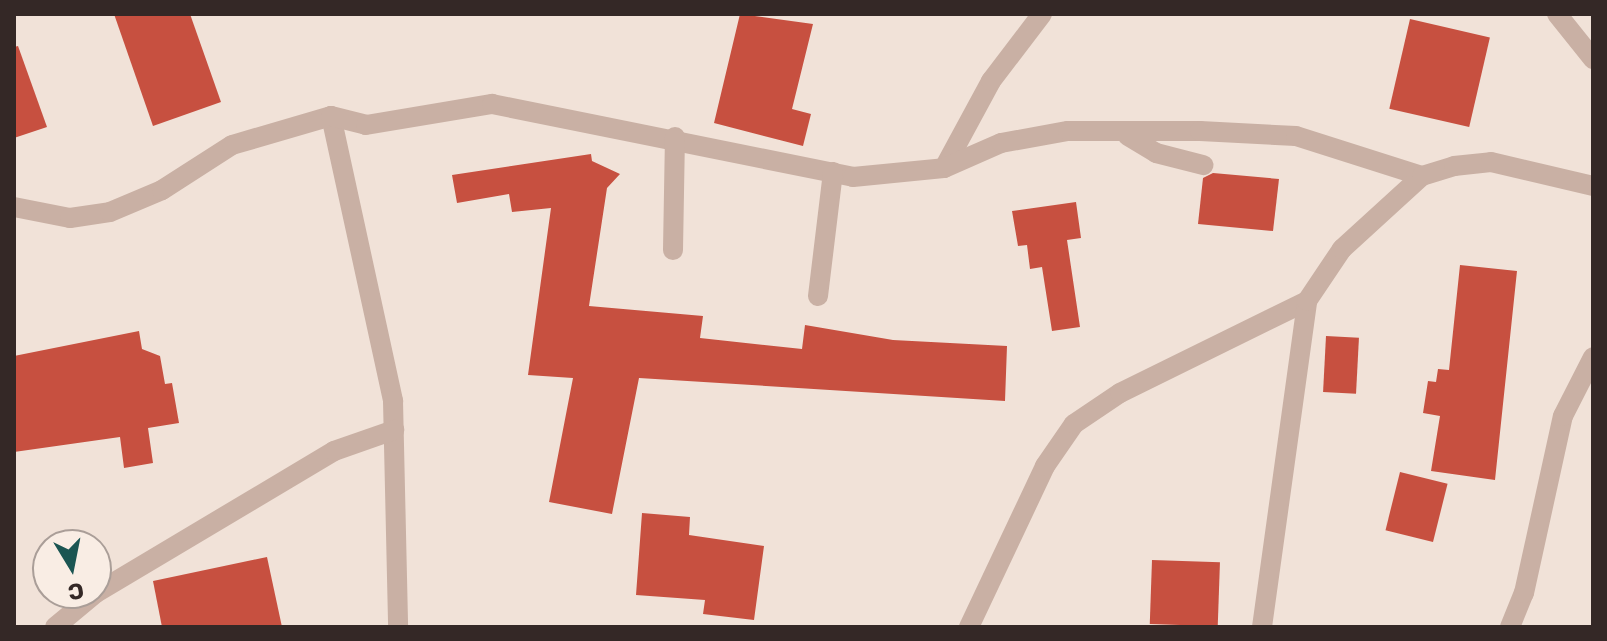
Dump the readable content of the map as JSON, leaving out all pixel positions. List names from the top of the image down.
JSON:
{
  "north": "bottom"
}
